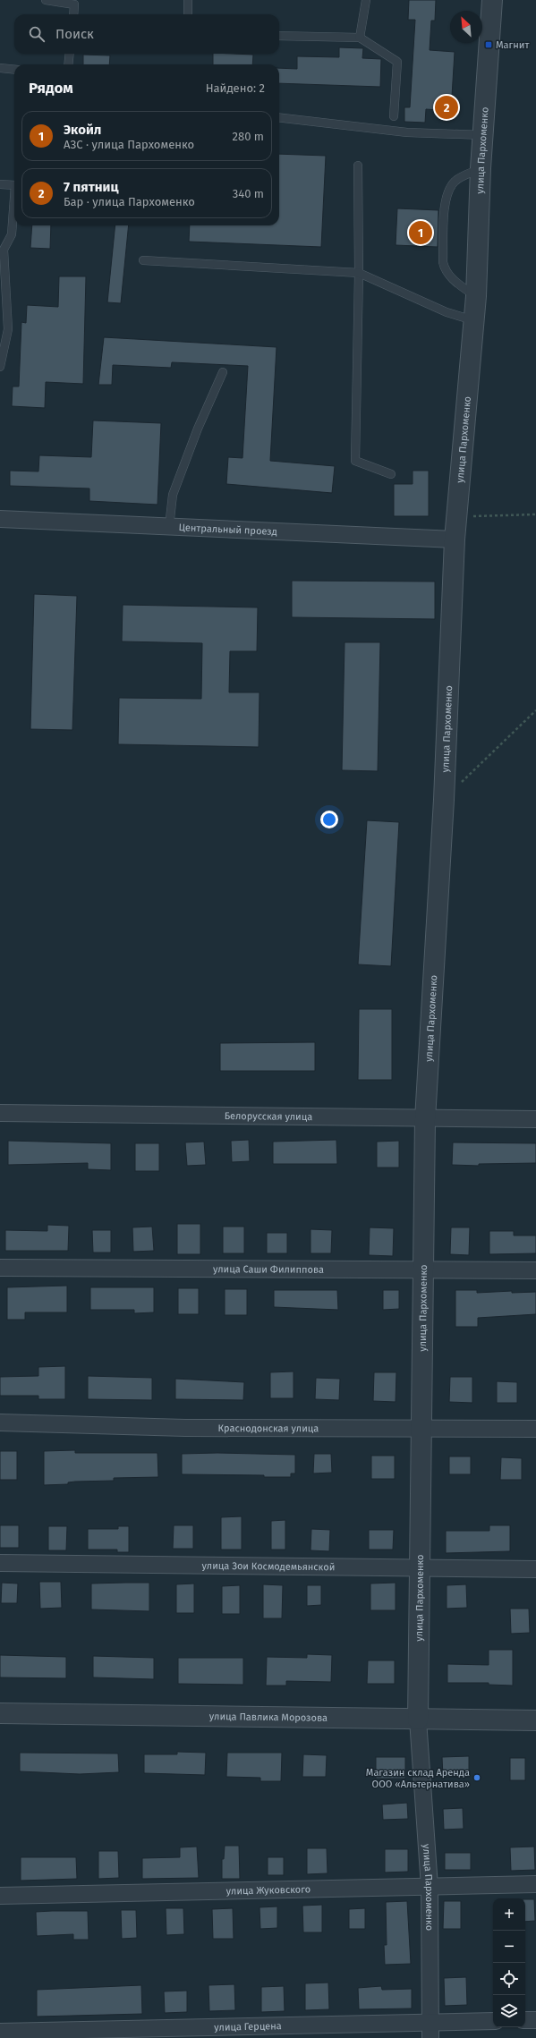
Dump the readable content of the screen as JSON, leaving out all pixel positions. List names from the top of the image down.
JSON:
{
  "streets": {
    "street": [
      "улица Пархоменко",
      "Центральный проезд",
      "Белорусская улица",
      "улица Саши Филиппова",
      "Краснодонская улица",
      "улица Зои Космодемьянской",
      "улица Павлика Морозова",
      "улица Жуковского",
      "улица Герцена"
    ]
  },
  "crossings": [
    ["улица Пархоменко", "Центральный проезд"],
    ["улица Пархоменко", "Белорусская улица"],
    ["улица Пархоменко", "улица Саши Филиппова"],
    ["улица Пархоменко", "Краснодонская улица"],
    ["улица Пархоменко", "улица Зои Космодемьянской"],
    ["улица Пархоменко", "улица Павлика Морозова"],
    ["улица Пархоменко", "улица Жуковского"],
    ["улица Пархоменко", "улица Герцена"]
  ],
  "places": {
    "transit": ["Магнит"],
    "other": ["Магазин склад Аренда ООО «Альтернатива»"]
  },
  "north": "top left",
  "page": {
    "search": "Поиск",
    "heading": ["Рядом", "Найдено: 2"],
    "pins": ["2", "1"],
    "list": [
      {
        "mark": "1",
        "name": "Экойл",
        "note": "АЗС · улица Пархоменко",
        "value": "280 m"
      },
      {
        "mark": "2",
        "name": "7 пятниц",
        "note": "Бар · улица Пархоменко",
        "value": "340 m"
      }
    ],
    "map_buttons": ["+", "−"]
  }
}
